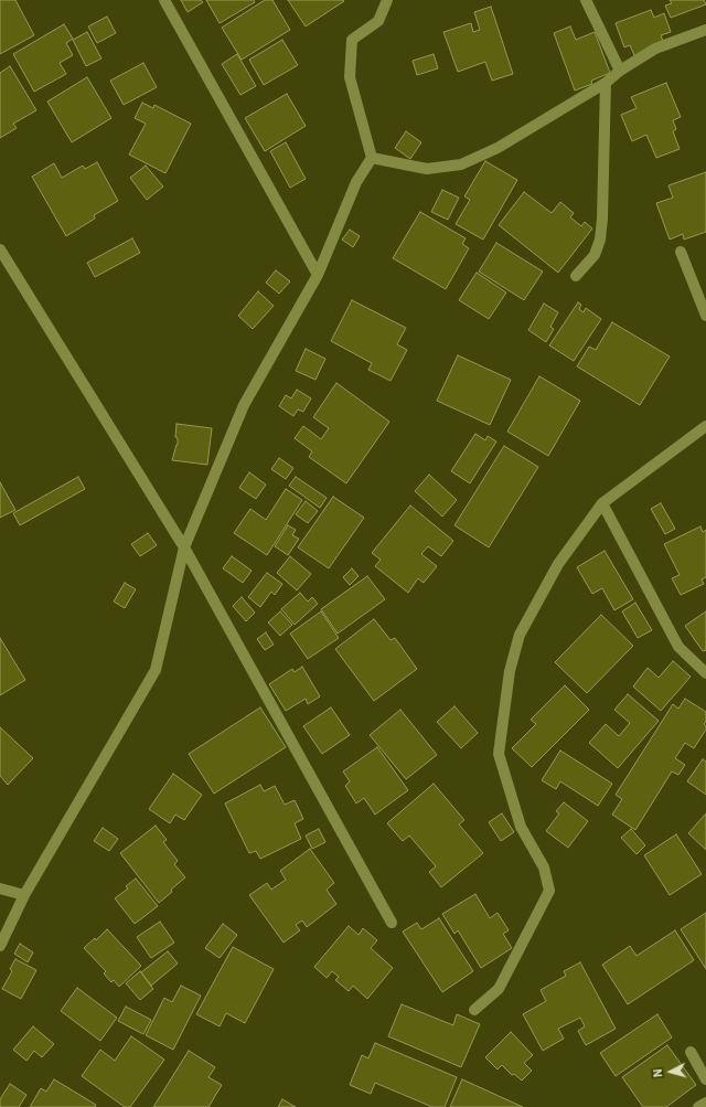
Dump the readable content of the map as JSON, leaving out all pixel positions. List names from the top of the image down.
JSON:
{
  "north": "left"
}
